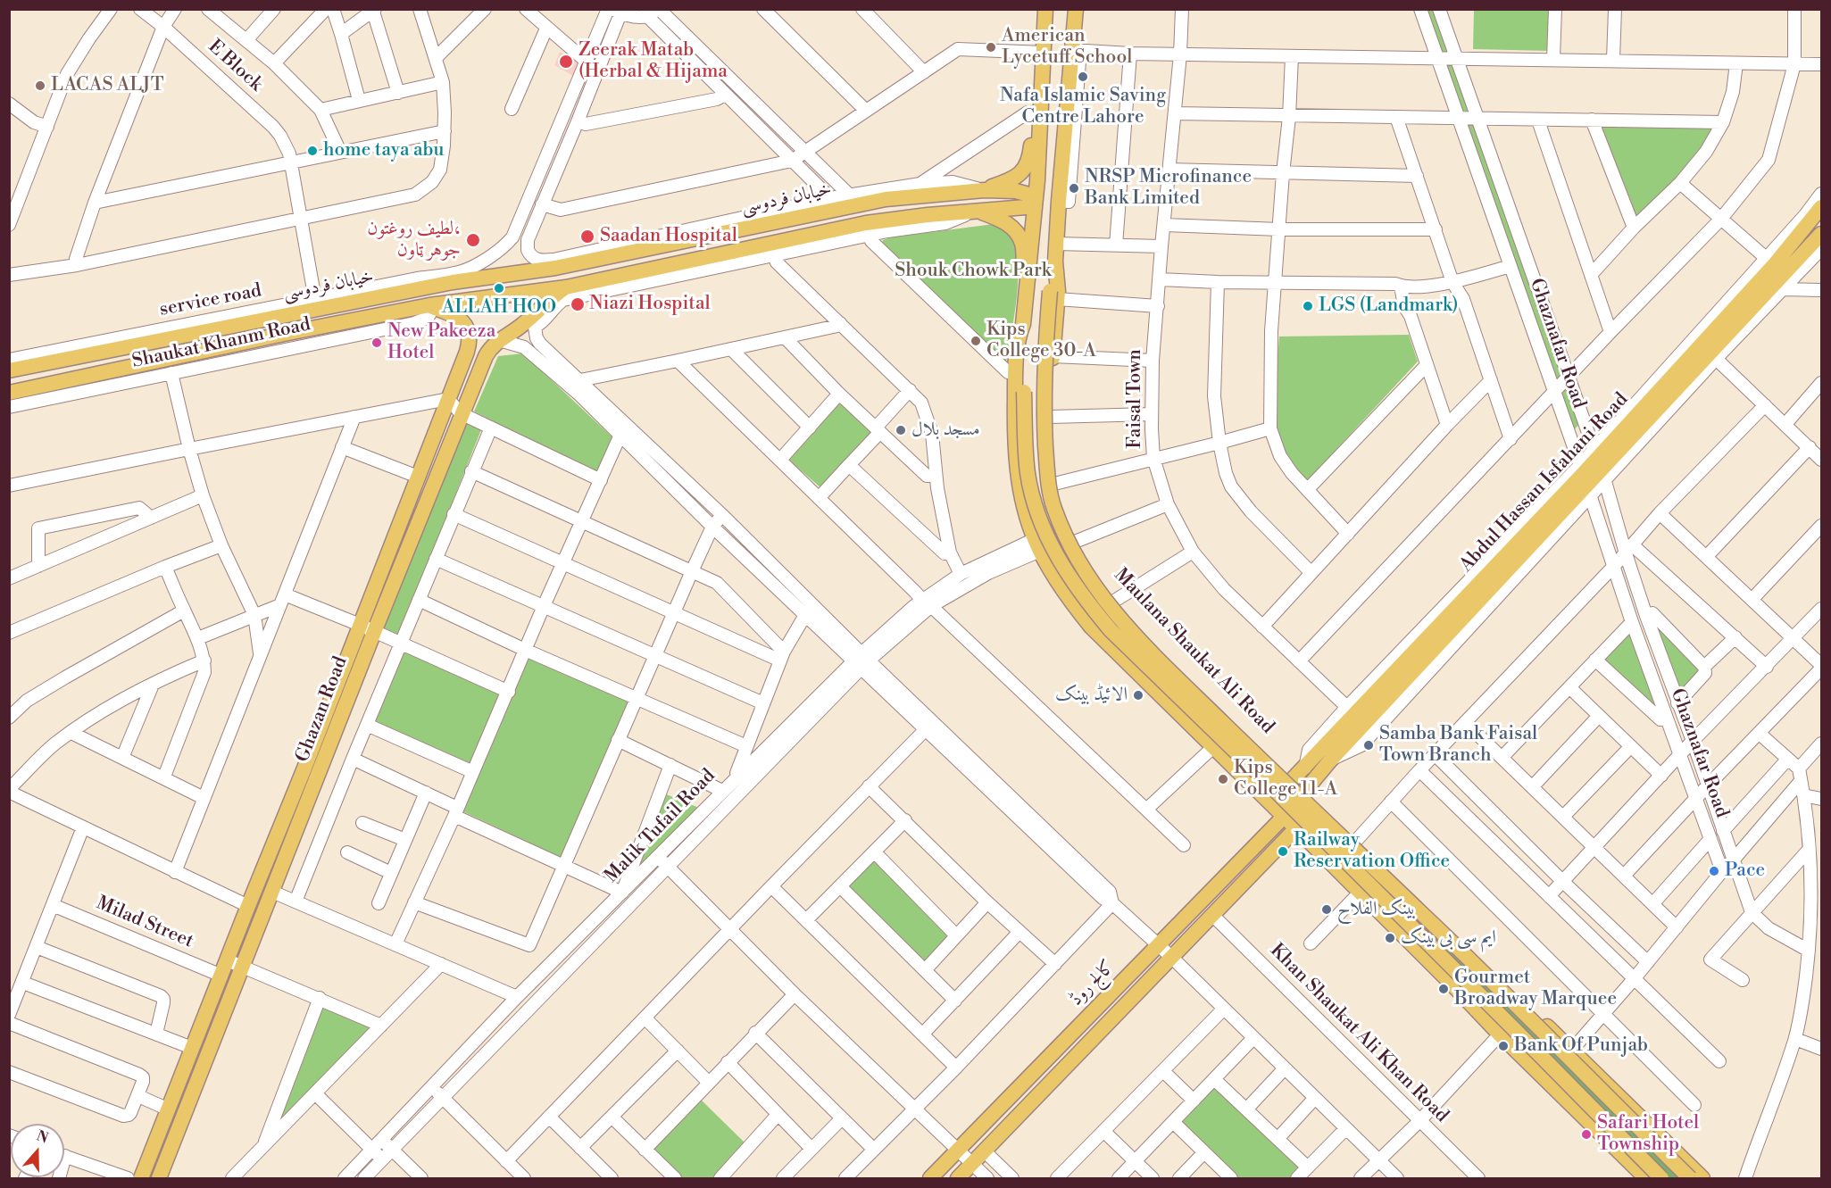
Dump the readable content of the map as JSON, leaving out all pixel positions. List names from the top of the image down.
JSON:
{
  "streets": {
    "main road": [
      "خیابان فردوسی",
      "Abdul Hassan Isfahani Road",
      "Maulana Shaukat Ali Road",
      "Ghazan Road",
      "کالج روڈ"
    ],
    "street": [
      "E Block",
      "service road",
      "Shaukat Khanm Road",
      "Ghaznafar Road",
      "Faisal Town",
      "Malik Tufail Road",
      "Milad Street",
      "Khan Shaukat Ali Khan Road"
    ]
  },
  "crossings": [
    ["E Block", "service road"],
    ["خیابان فردوسی", "service road"],
    ["خیابان فردوسی", "Shaukat Khanm Road"],
    ["خیابان فردوسی", "Ghazan Road"],
    ["Shaukat Khanm Road", "Ghazan Road"],
    ["Ghaznafar Road", "Abdul Hassan Isfahani Road"],
    ["Faisal Town", "Abdul Hassan Isfahani Road"],
    ["Abdul Hassan Isfahani Road", "Maulana Shaukat Ali Road"],
    ["Ghazan Road", "Milad Street"],
    ["کالج روڈ", "Khan Shaukat Ali Khan Road"]
  ],
  "parks": ["Shouk Chowk Park"],
  "places": [
    "American Lycetuff School",
    "Zeerak Matab (Herbal & Hijama",
    "Nafa Islamic Saving Centre Lahore",
    "LACAS ALJT",
    "home taya abu",
    "NRSP Microfinance Bank Limited",
    "Saadan Hospital",
    "لطیف روغتون، جوهر ټاون",
    "ALLAH HOO",
    "Niazi Hospital",
    "LGS (Landmark)",
    "Kips College 30-A",
    "New Pakeeza Hotel",
    "مسجد بلال",
    "الائیڈ بینک",
    "Samba Bank Faisal Town Branch",
    "Kips College 11-A",
    "Railway Reservation Office",
    "Pace",
    "بینک الفلاح",
    "ایم سی بی بینک",
    "Gourmet Broadway Marquee",
    "Bank Of Punjab",
    "Safari Hotel Township"
  ],
  "north": "top"
}
